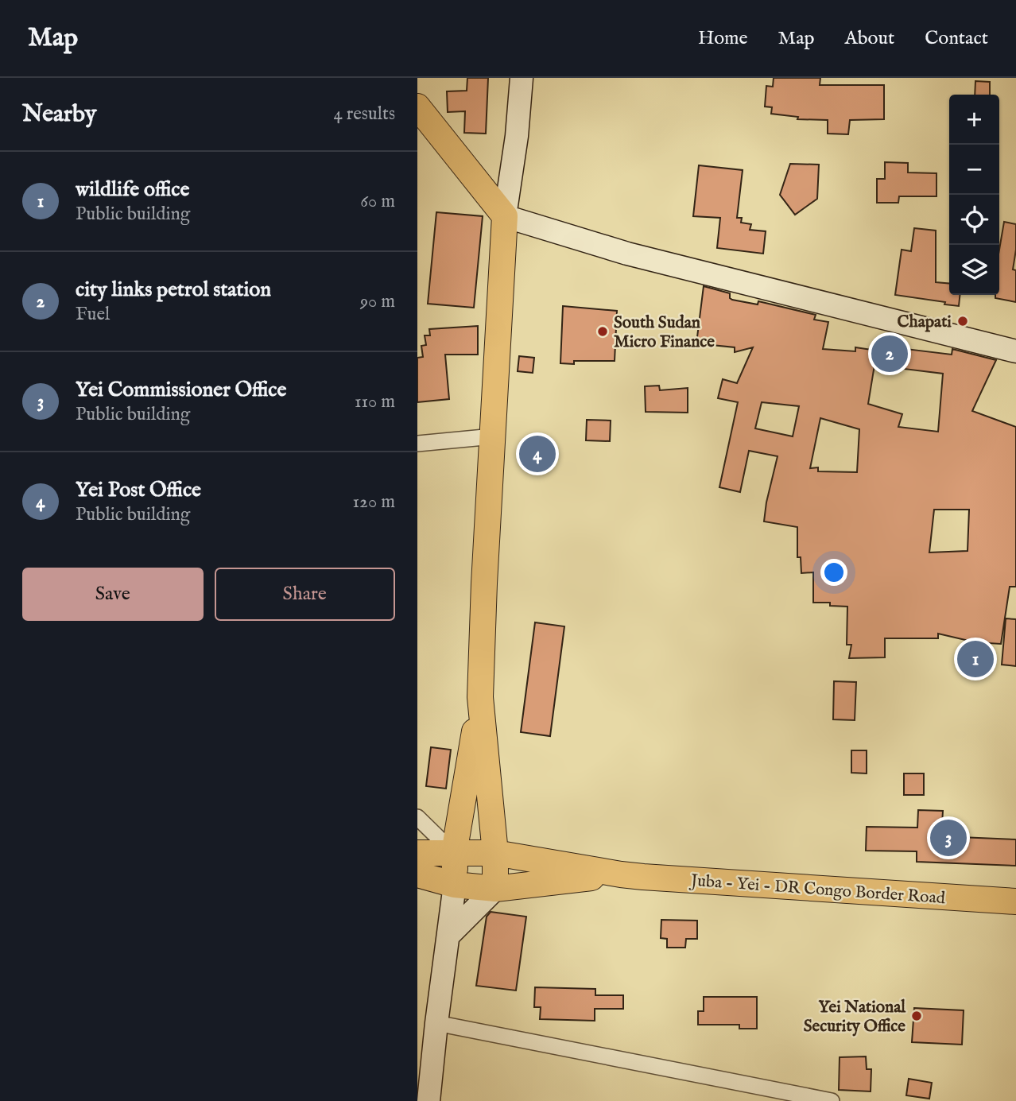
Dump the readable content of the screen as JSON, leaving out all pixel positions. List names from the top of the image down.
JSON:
{
  "streets": {
    "main road": ["Juba - Yei - DR Congo Border Road"]
  },
  "places": ["Chapati", "South Sudan Micro Finance", "Yei National Security Office"],
  "page": {
    "header": "Map",
    "nav": [
      "Home",
      "Map",
      "About",
      "Contact"
    ],
    "heading": ["Nearby", "4 results"],
    "map_buttons": ["+", "−"],
    "list": [
      {
        "mark": "1",
        "name": "wildlife office",
        "note": "Public building",
        "value": "60 m"
      },
      {
        "mark": "2",
        "name": "city links petrol station",
        "note": "Fuel",
        "value": "90 m"
      },
      {
        "mark": "3",
        "name": "Yei Commissioner Office",
        "note": "Public building",
        "value": "110 m"
      },
      {
        "mark": "4",
        "name": "Yei Post Office",
        "note": "Public building",
        "value": "120 m"
      }
    ],
    "pins": [
      "2",
      "4",
      "1",
      "3"
    ],
    "buttons": ["Save", "Share"]
  }
}
